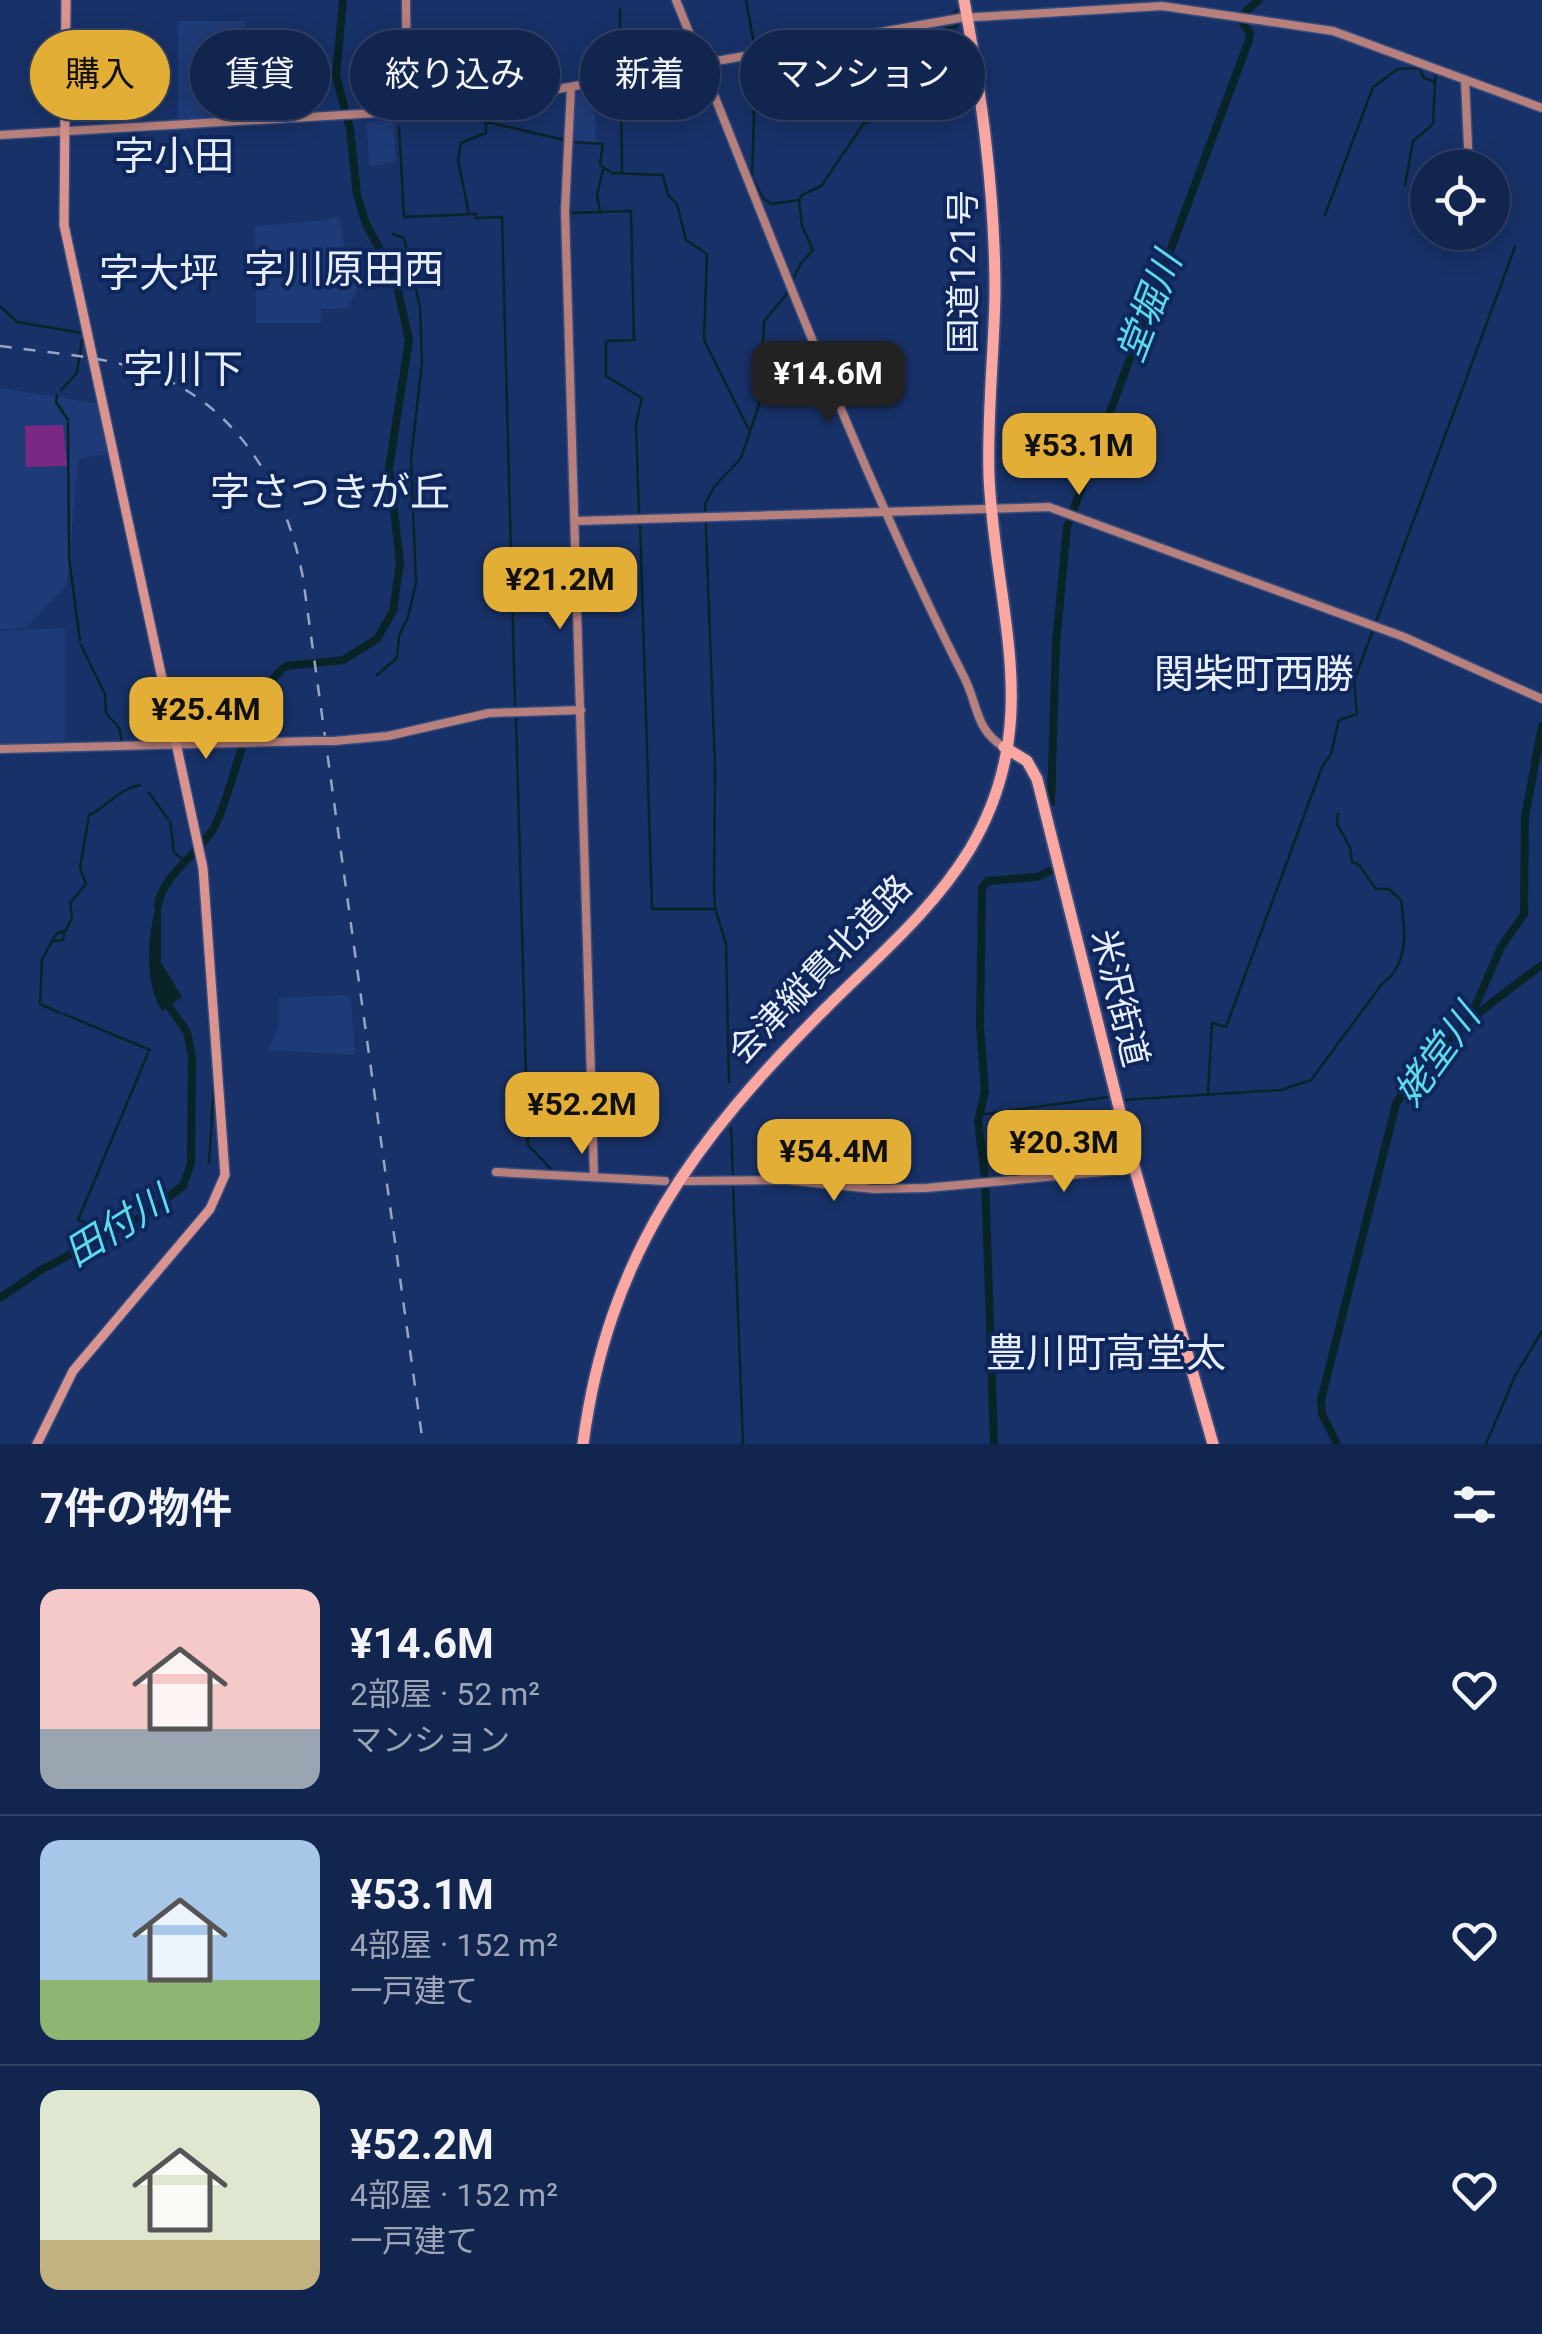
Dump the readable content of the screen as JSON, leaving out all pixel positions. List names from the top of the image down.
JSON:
{
  "streets": {
    "highway": ["国道121号", "会津縦貫北道路", "米沢街道"]
  },
  "crossings": [
    ["国道121号", "会津縦貫北道路"],
    ["国道121号", "米沢街道"],
    ["会津縦貫北道路", "米沢街道"]
  ],
  "districts": [
    "字小田",
    "字川原田西",
    "字大坪",
    "字川下",
    "字さつきが丘",
    "関柴町西勝",
    "豊川町高堂太"
  ],
  "water": ["堂堀川", "姥堂川", "田付川"],
  "page": {
    "chip": [
      "購入",
      "賃貸",
      "絞り込み",
      "新着",
      "マンション"
    ],
    "price": [
      "¥14.6M",
      "¥53.1M",
      "¥21.2M",
      "¥25.4M",
      "¥52.2M",
      "¥20.3M",
      "¥54.4M"
    ],
    "heading": "7件の物件",
    "list": [
      {
        "name": "¥14.6M",
        "note": "2部屋 · 52 m² · マンション"
      },
      {
        "name": "¥53.1M",
        "note": "4部屋 · 152 m² · 一戸建て"
      },
      {
        "name": "¥52.2M",
        "note": "4部屋 · 152 m² · 一戸建て"
      }
    ]
  }
}
